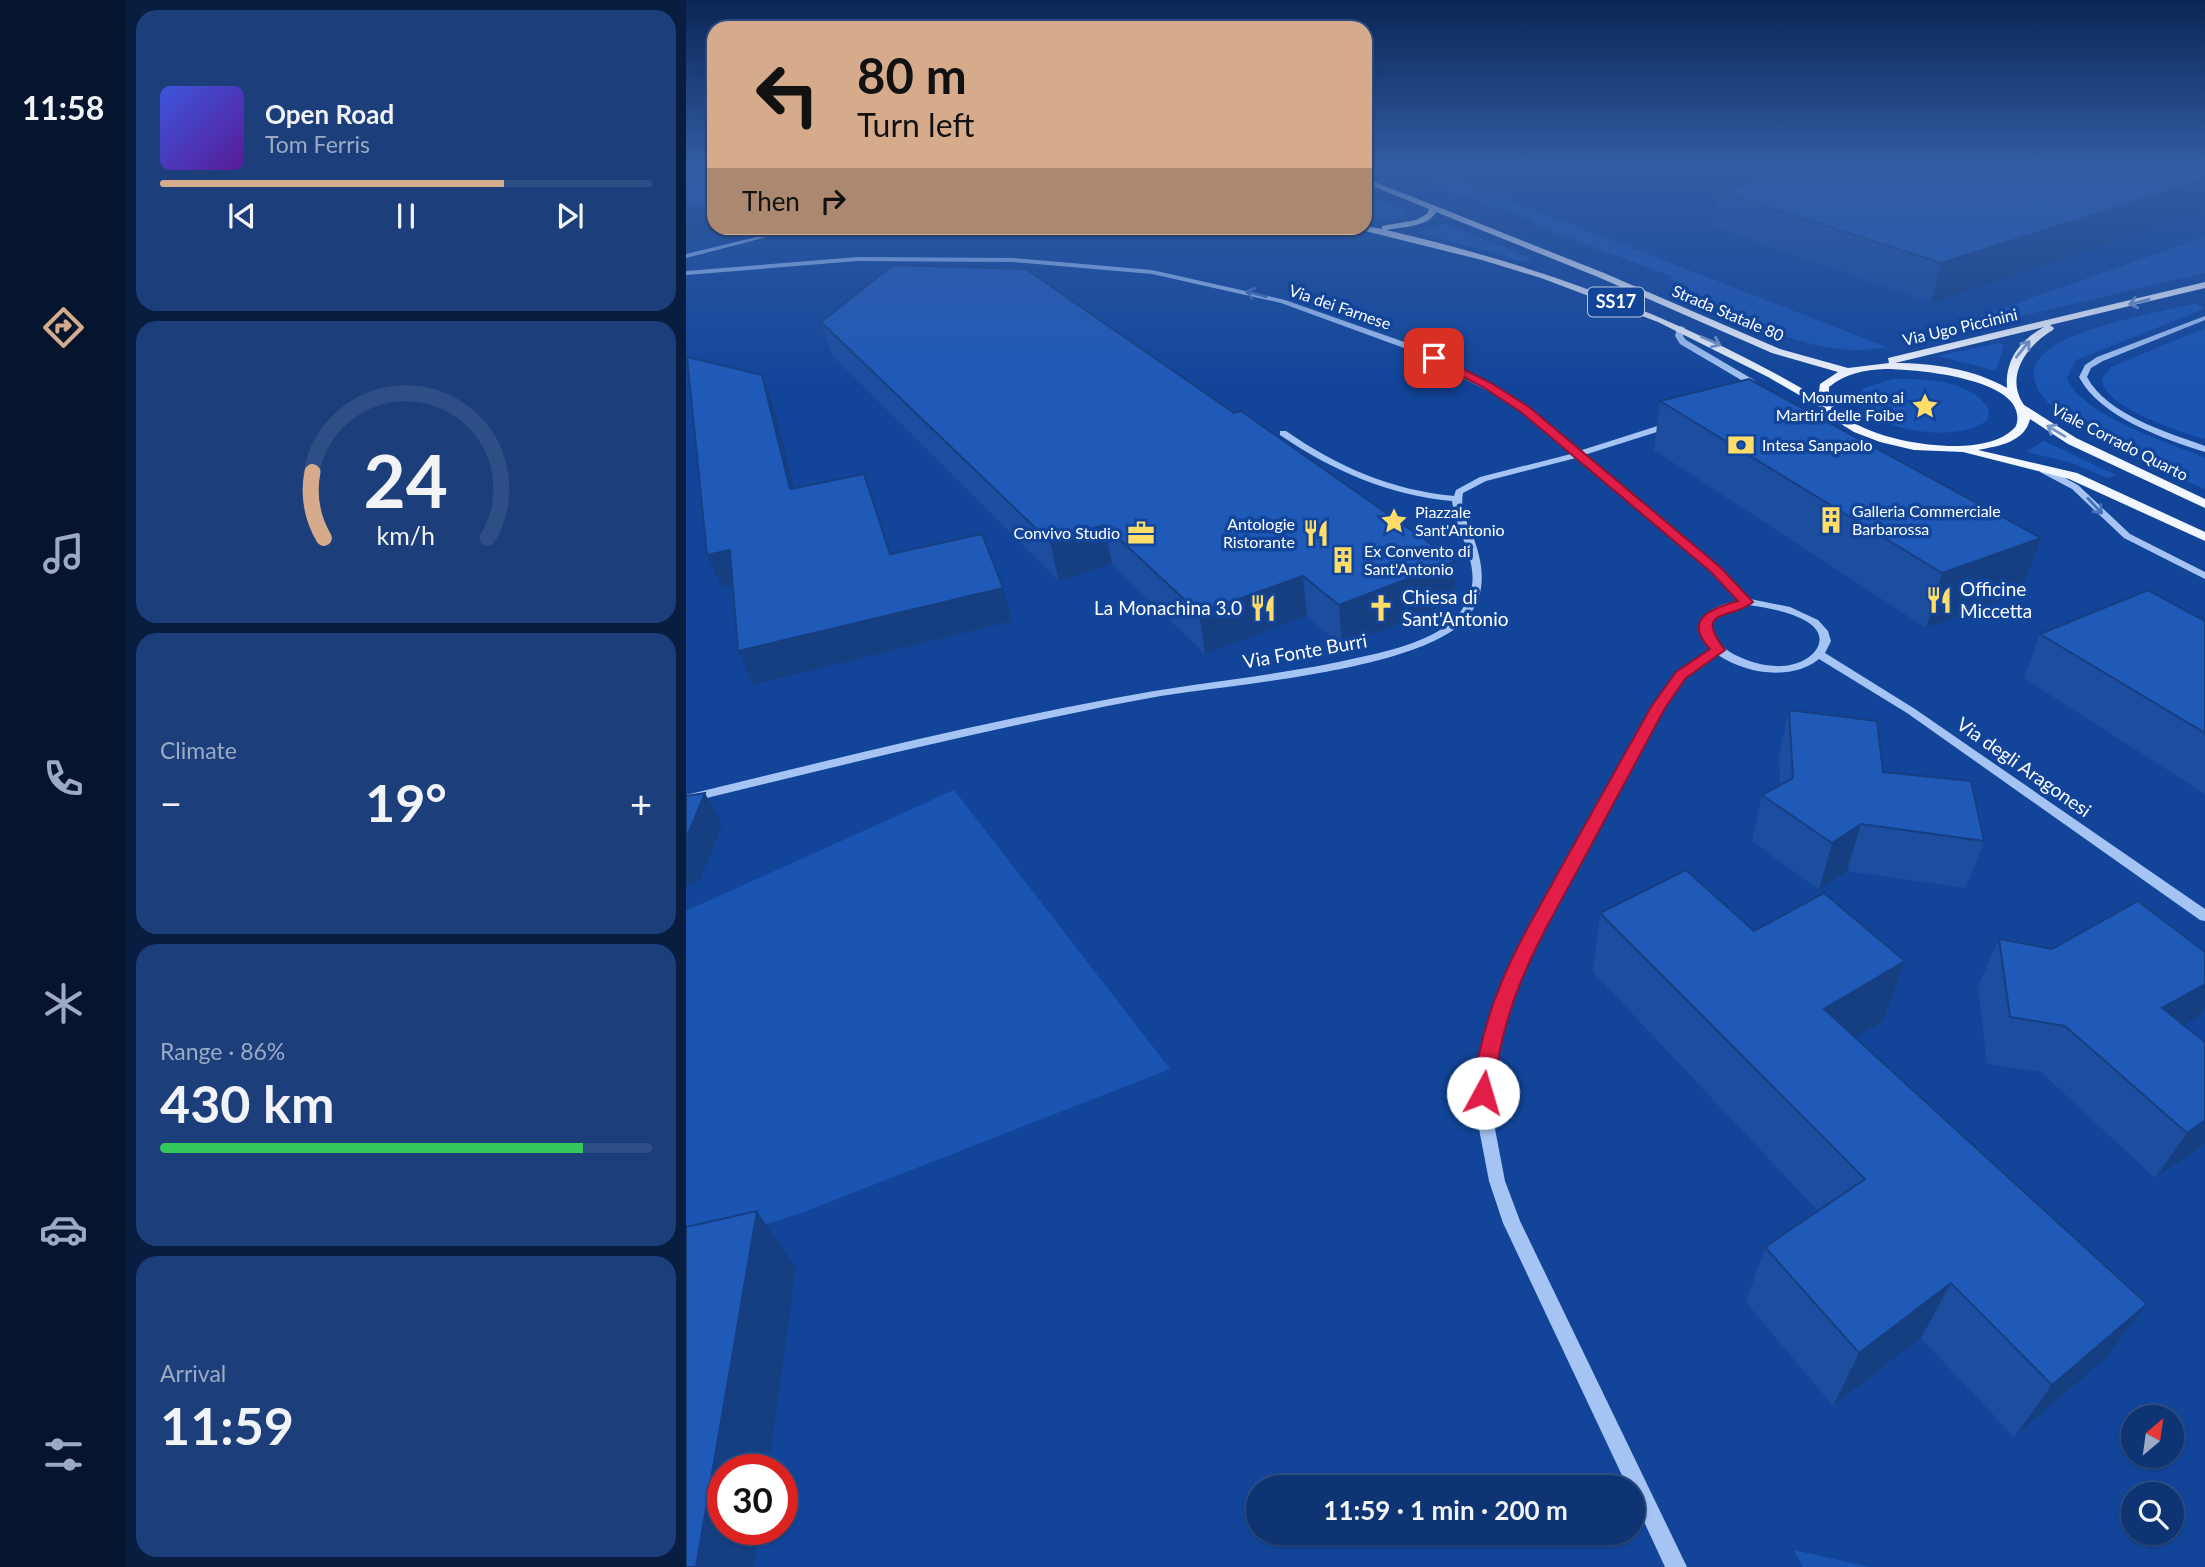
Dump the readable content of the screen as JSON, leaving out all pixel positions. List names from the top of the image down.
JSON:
{
  "streets": {
    "main road": [
      "SS17",
      "Strada Statale 80",
      "Via Ugo Piccinini",
      "Viale Corrado Quarto"
    ],
    "street": ["Via dei Farnese", "Via Fonte Burri", "Via degli Aragonesi"]
  },
  "crossings": [
    ["Strada Statale 80", "Via Ugo Piccinini"],
    ["Strada Statale 80", "Viale Corrado Quarto"],
    ["Via Ugo Piccinini", "Viale Corrado Quarto"]
  ],
  "one_way": ["Via dei Farnese"],
  "places": {
    "place": ["Monumento ai Martiri delle Foibe", "Piazzale Sant'Antonio"],
    "bank": ["Intesa Sanpaolo"],
    "building": ["Galleria Commerciale Barbarossa", "Ex Convento di Sant'Antonio"],
    "office": ["Convivo Studio"],
    "restaurant": ["Antologie Ristorante", "Officine Miccetta", "La Monachina 3.0"],
    "church": ["Chiesa di Sant'Antonio"]
  },
  "north": "top right",
  "page": {
    "tabs": "11:58",
    "turn": ["80 m", "Turn left"],
    "song": ["Open Road", "Tom Ferris"],
    "then": "Then",
    "tile": [
      "Climate",
      ["Range · 86%", "430 km"],
      ["Arrival", "11:59"]
    ],
    "heat": ["−", "19°", "+"],
    "limit": "30",
    "trip": "11:59 · 1 min · 200 m",
    "gauge": ["24", "km/h"]
  }
}
